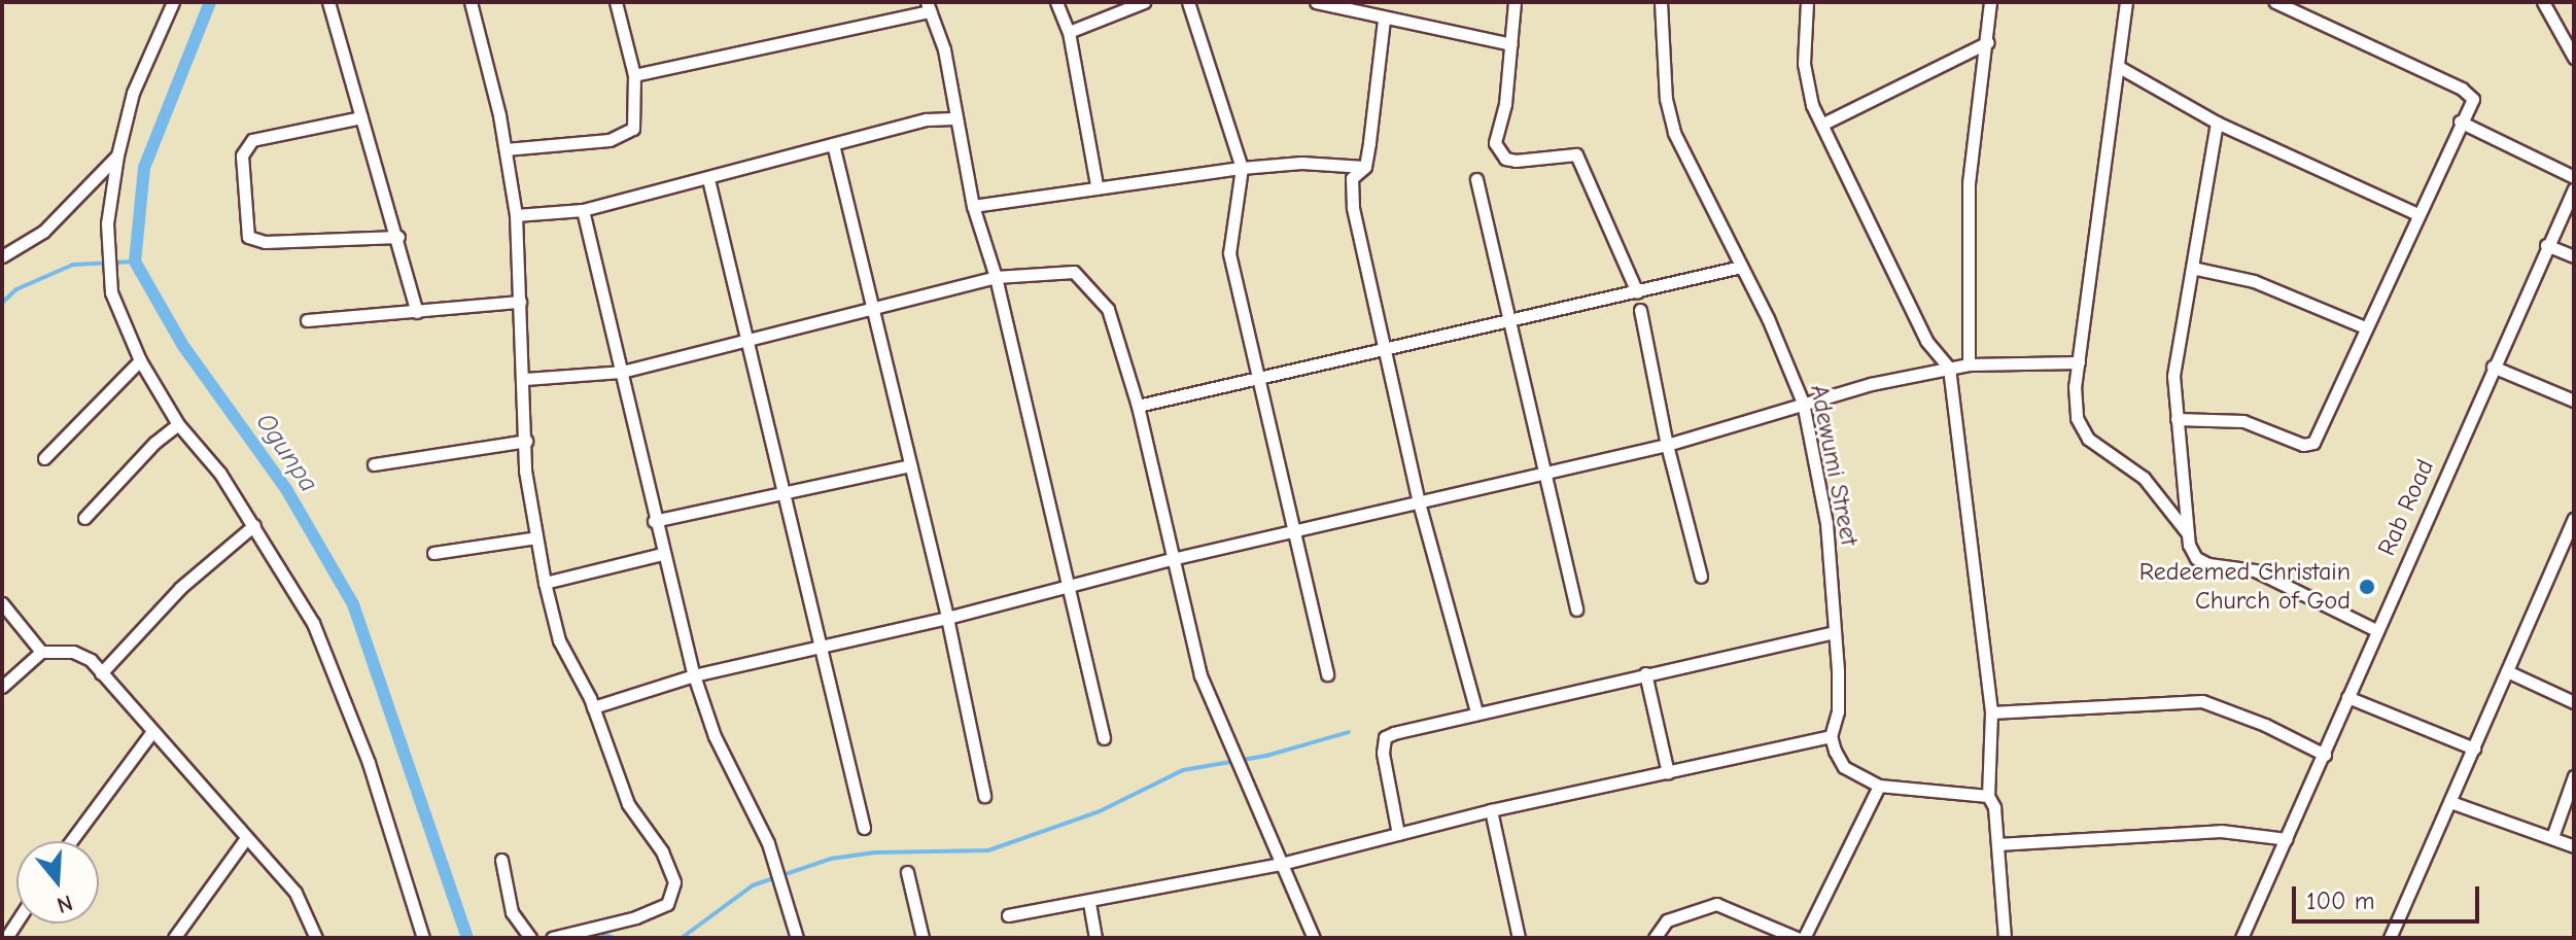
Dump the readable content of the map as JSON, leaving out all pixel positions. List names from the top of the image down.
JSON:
{
  "streets": {
    "street": ["Adewumi Street", "Rab Road"]
  },
  "water": ["Ogunpa"],
  "places": ["Redeemed Christain Church of God"],
  "scale_bar": "100 m",
  "north": "bottom"
}
